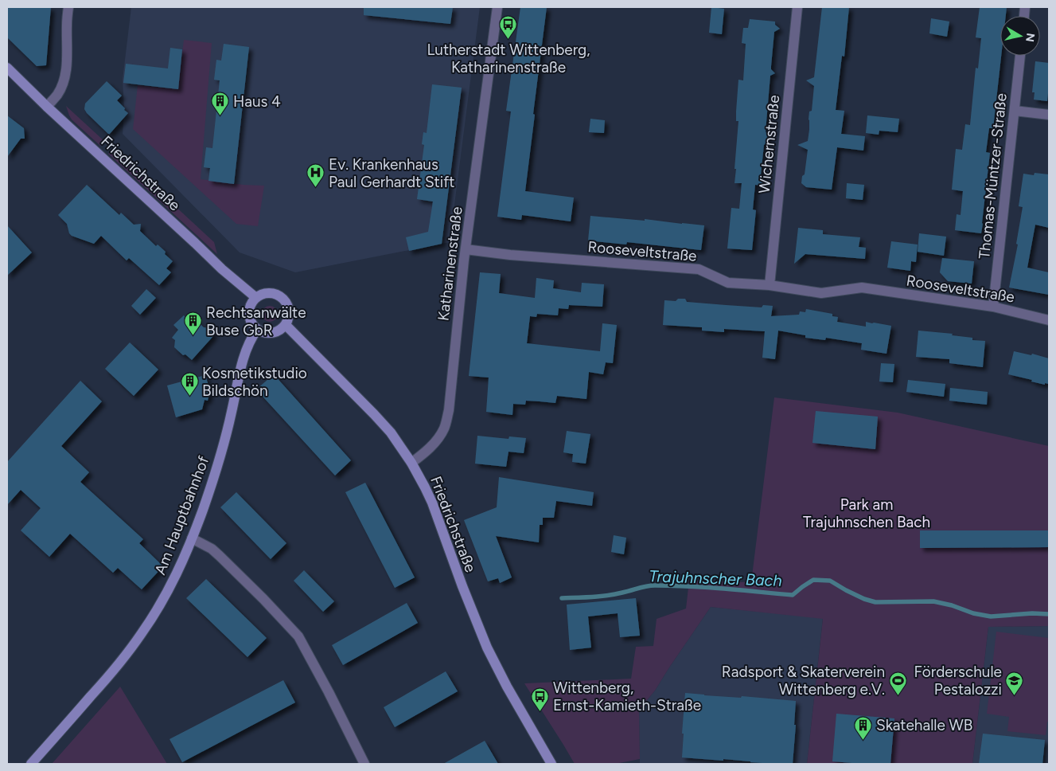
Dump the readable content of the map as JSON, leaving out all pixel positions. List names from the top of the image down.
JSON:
{
  "streets": {
    "street": [
      "Wichernstraße",
      "Friedrichstraße",
      "Thomas-Müntzer-Straße",
      "Rooseveltstraße",
      "Katharinenstraße",
      "Am Hauptbahnhof"
    ]
  },
  "crossings": [
    ["Wichernstraße", "Rooseveltstraße"],
    ["Friedrichstraße", "Katharinenstraße"],
    ["Friedrichstraße", "Am Hauptbahnhof"],
    ["Thomas-Müntzer-Straße", "Rooseveltstraße"],
    ["Rooseveltstraße", "Katharinenstraße"]
  ],
  "water": ["Trajuhnscher Bach"],
  "parks": ["Park am Trajuhnschen Bach"],
  "places": {
    "bus stop": ["Lutherstadt Wittenberg, Katharinenstraße", "Wittenberg, Ernst-Kamieth-Straße"],
    "building": [
      "Haus 4",
      "Rechtsanwälte Buse GbR",
      "Kosmetikstudio Bildschön",
      "Skatehalle WB"
    ],
    "hospital": ["Ev. Krankenhaus Paul Gerhardt Stift"],
    "sports": ["Radsport & Skaterverein Wittenberg e.V."],
    "school or university": ["Förderschule Pestalozzi"]
  },
  "north": "right"
}
